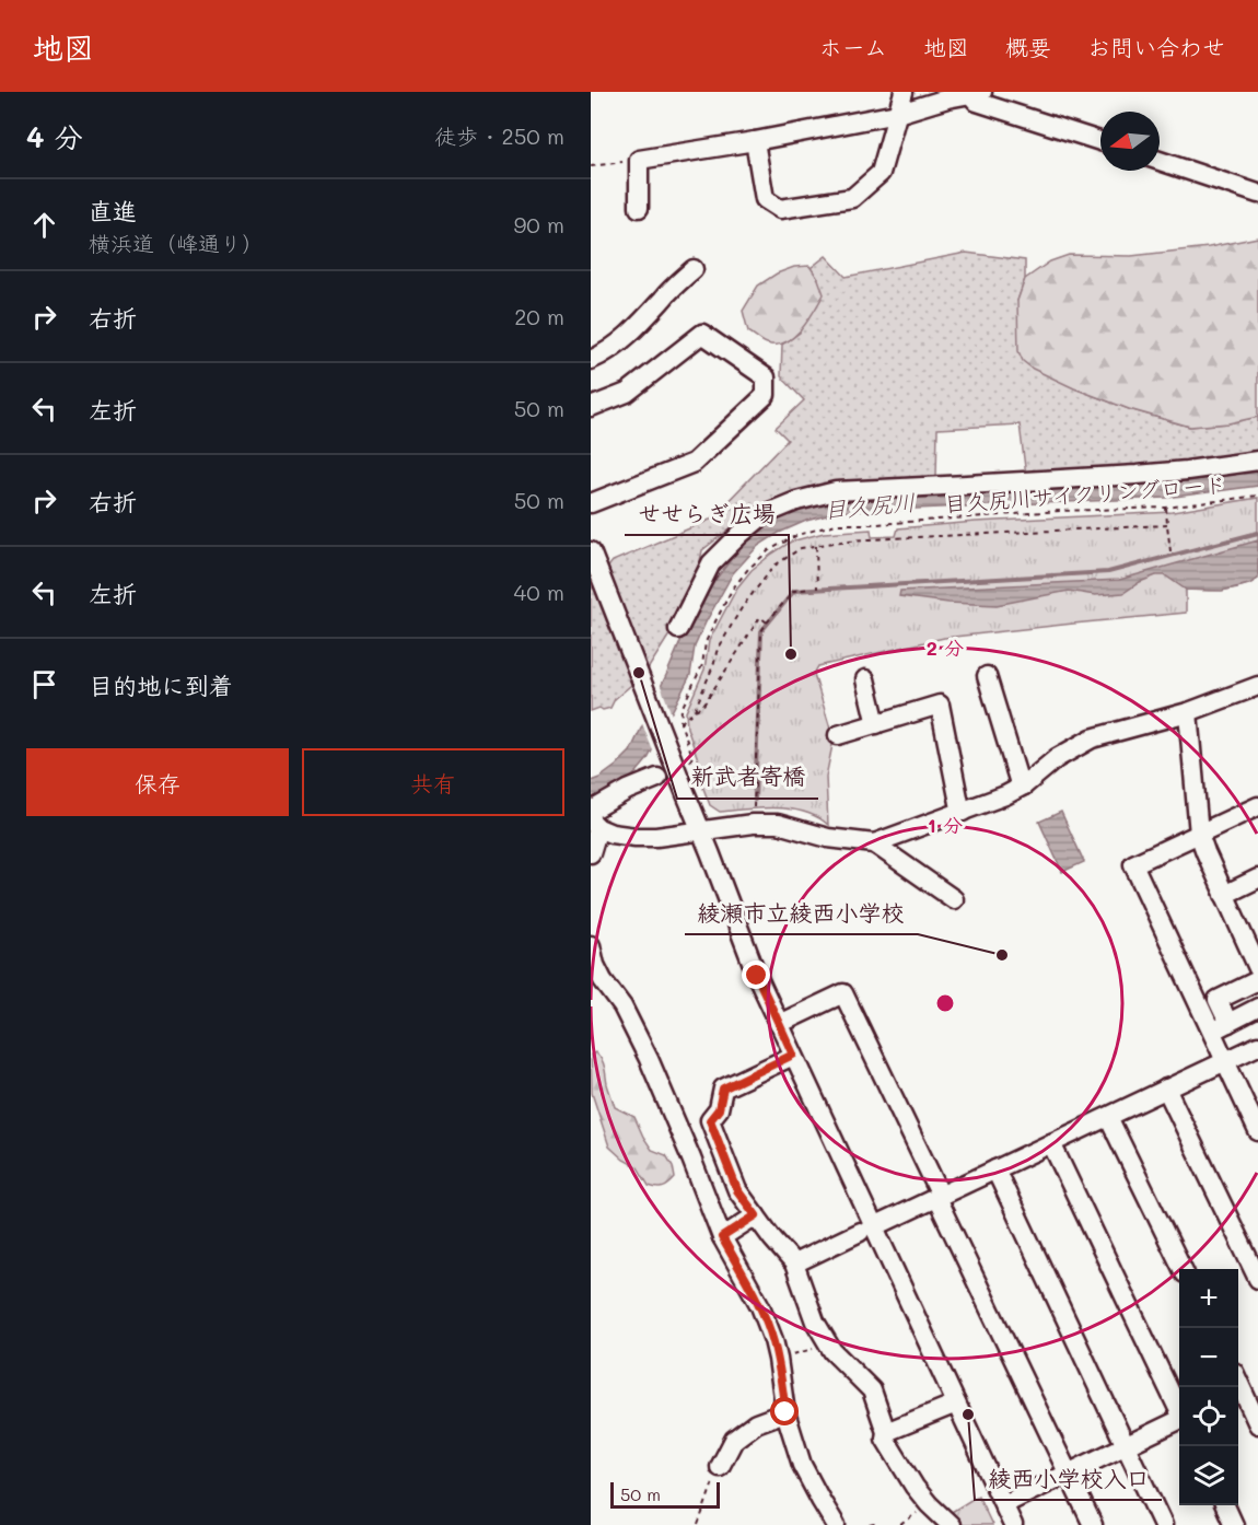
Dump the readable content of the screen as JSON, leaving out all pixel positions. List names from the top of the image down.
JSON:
{
  "streets": {
    "path": ["目久尻川サイクリングロード"]
  },
  "water": ["目久尻川"],
  "places": [
    "せせらぎ広場",
    "新武者寄橋",
    "綾瀬市立綾西小学校",
    "綾西小学校入口"
  ],
  "scale_bar": "50 m",
  "north": "left",
  "page": {
    "header": "地図",
    "nav": [
      "ホーム",
      "地図",
      "概要",
      "お問い合わせ"
    ],
    "heading": ["4 分", "徒歩 · 250 m"],
    "list": [
      ["直進", "横浜道（峰通り）", "90 m"],
      ["右折", "20 m"],
      ["左折", "50 m"],
      ["右折", "50 m"],
      ["左折", "40 m"],
      "目的地に到着"
    ],
    "buttons": ["保存", "共有"],
    "map_buttons": ["+", "−"],
    "scale": "50 m"
  },
  "rings": ["2 分", "1 分"]
}
